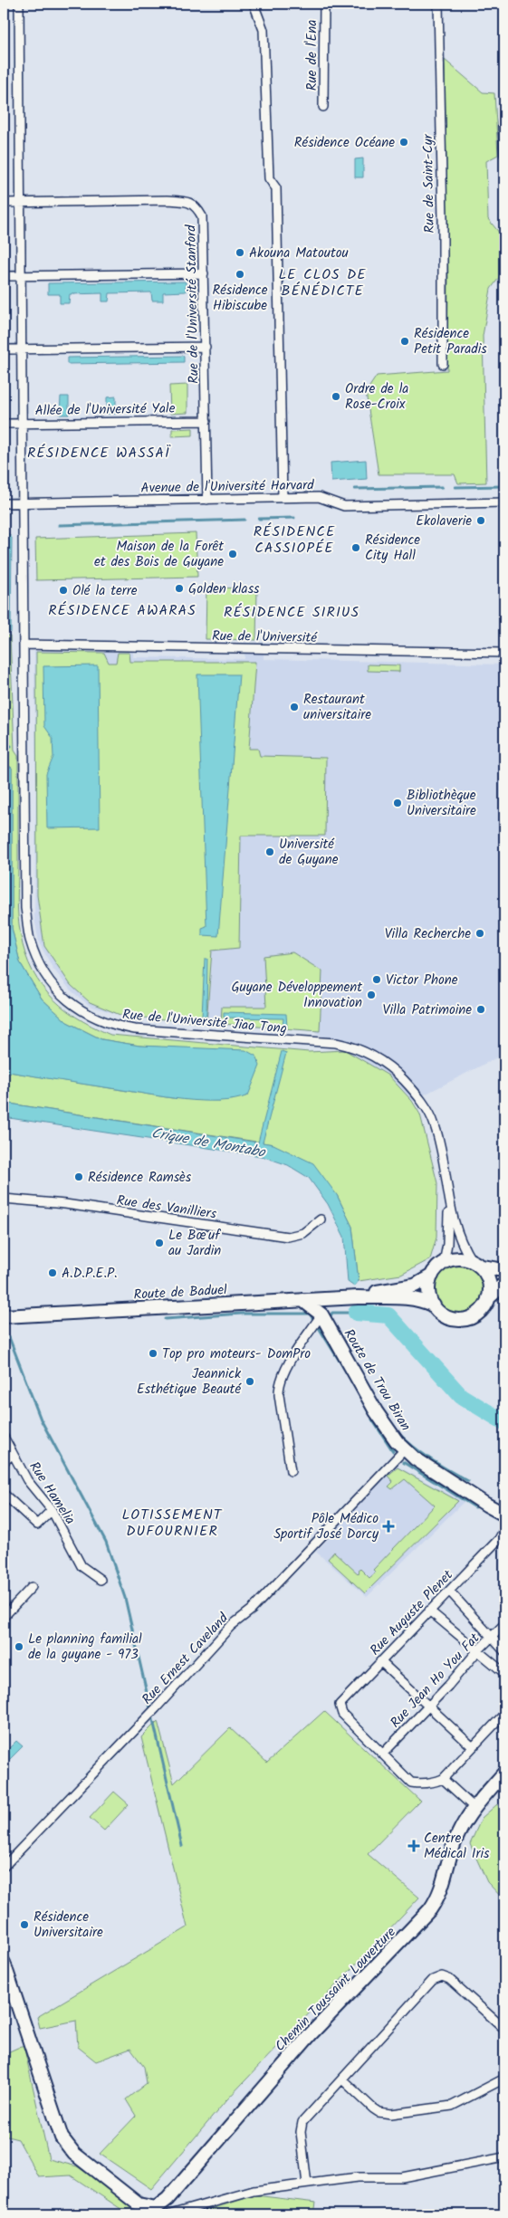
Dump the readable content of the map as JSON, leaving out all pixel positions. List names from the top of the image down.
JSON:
{
  "streets": {
    "main road": ["Route de Baduel", "Route de Trou Biran", "Chemin Toussaint Louverture"],
    "street": [
      "Rue de l'Ena",
      "Rue de Saint-Cyr",
      "Rue de l'Université Stanford",
      "Allée de l'Université Yale",
      "Avenue de l'Université Harvard",
      "Rue de l'Université",
      "Rue de l'Université Jiao Tong",
      "Rue des Vanilliers",
      "Rue Hamelia",
      "Rue Auguste Plenet",
      "Rue Ernest Caveland",
      "Rue Jean Ho You Fat"
    ]
  },
  "crossings": [
    ["Rue de l'Université Stanford", "Allée de l'Université Yale"],
    ["Rue de l'Université Stanford", "Avenue de l'Université Harvard"],
    ["Rue de l'Université Stanford", "Rue de l'Université Jiao Tong"],
    ["Allée de l'Université Yale", "Rue de l'Université Jiao Tong"],
    ["Avenue de l'Université Harvard", "Rue de l'Université Jiao Tong"],
    ["Rue de l'Université", "Rue de l'Université Jiao Tong"],
    ["Route de Baduel", "Route de Trou Biran"],
    ["Route de Trou Biran", "Rue Ernest Caveland"],
    ["Rue Auguste Plenet", "Rue Jean Ho You Fat"]
  ],
  "districts": [
    "LE CLOS DE BÉNÉDICTE",
    "RÉSIDENCE WASSAÏ",
    "RÉSIDENCE CASSIOPÉE",
    "RÉSIDENCE AWARAS",
    "RÉSIDENCE SIRIUS",
    "LOTISSEMENT DUFOURNIER"
  ],
  "water": ["Crique de Montabo"],
  "places": {
    "other": [
      "Résidence Océane",
      "Akouna Matoutou",
      "Résidence Hibiscube",
      "Résidence Petit Paradis",
      "Ordre de la Rose-Croix",
      "Ekolaverie",
      "Résidence City Hall",
      "Maison de la Forêt et des Bois de Guyane",
      "Golden klass",
      "Olé la terre",
      "Restaurant universitaire",
      "Bibliothèque Universitaire",
      "Université de Guyane",
      "Villa Recherche",
      "Victor Phone",
      "Guyane Développement Innovation",
      "Villa Patrimoine",
      "Résidence Ramsès",
      "Le Bœuf au Jardin",
      "A.D.P.E.P.",
      "Top pro moteurs- DomPro",
      "Jeannick Esthétique Beauté",
      "Le planning familial de la guyane - 973",
      "Résidence Universitaire"
    ],
    "health": ["Pôle Médico Sportif José Dorcy", "Centre Médical Iris"]
  }
}
